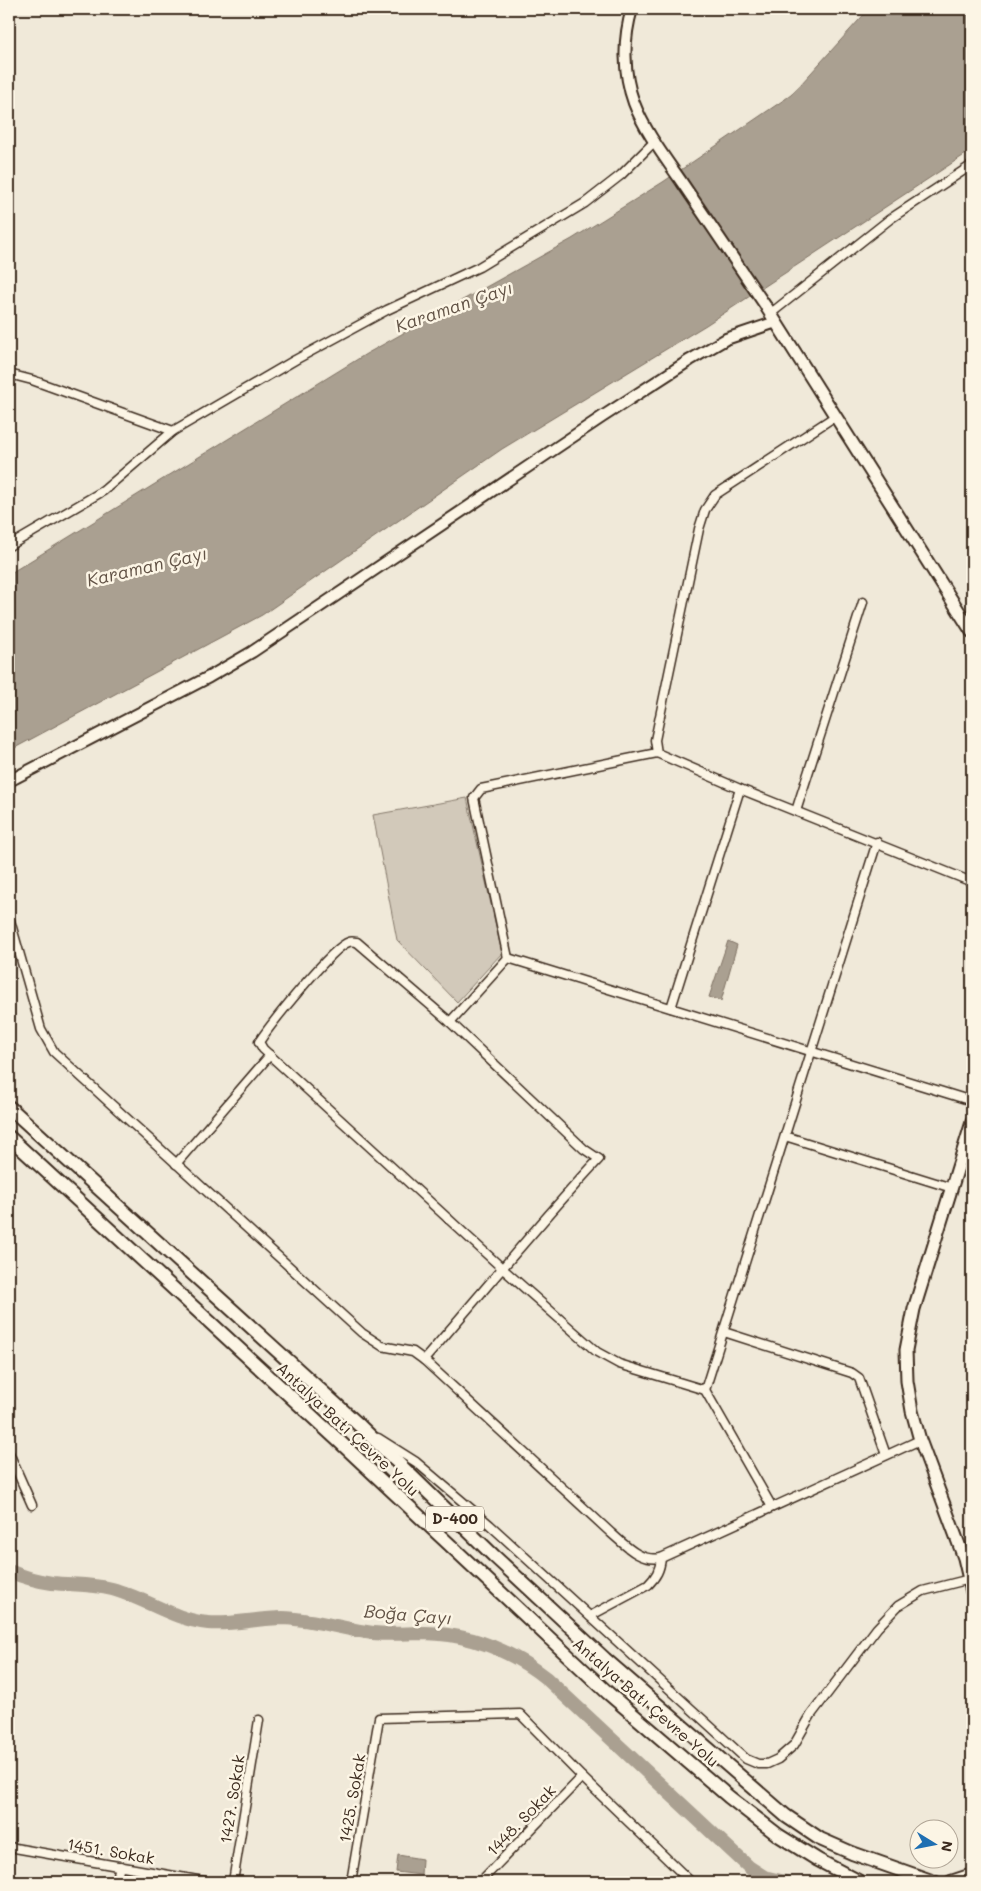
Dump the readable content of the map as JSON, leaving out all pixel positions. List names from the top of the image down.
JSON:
{
  "streets": {
    "highway": ["Antalya Batı Çevre Yolu", "D-400"],
    "street": [
      "1425. Sokak",
      "1427. Sokak",
      "1448. Sokak",
      "1451. Sokak"
    ]
  },
  "crossings": [
    ["1425. Sokak", "1448. Sokak"]
  ],
  "water": ["Karaman Çayı", "Boğa Çayı"],
  "north": "right"
}
